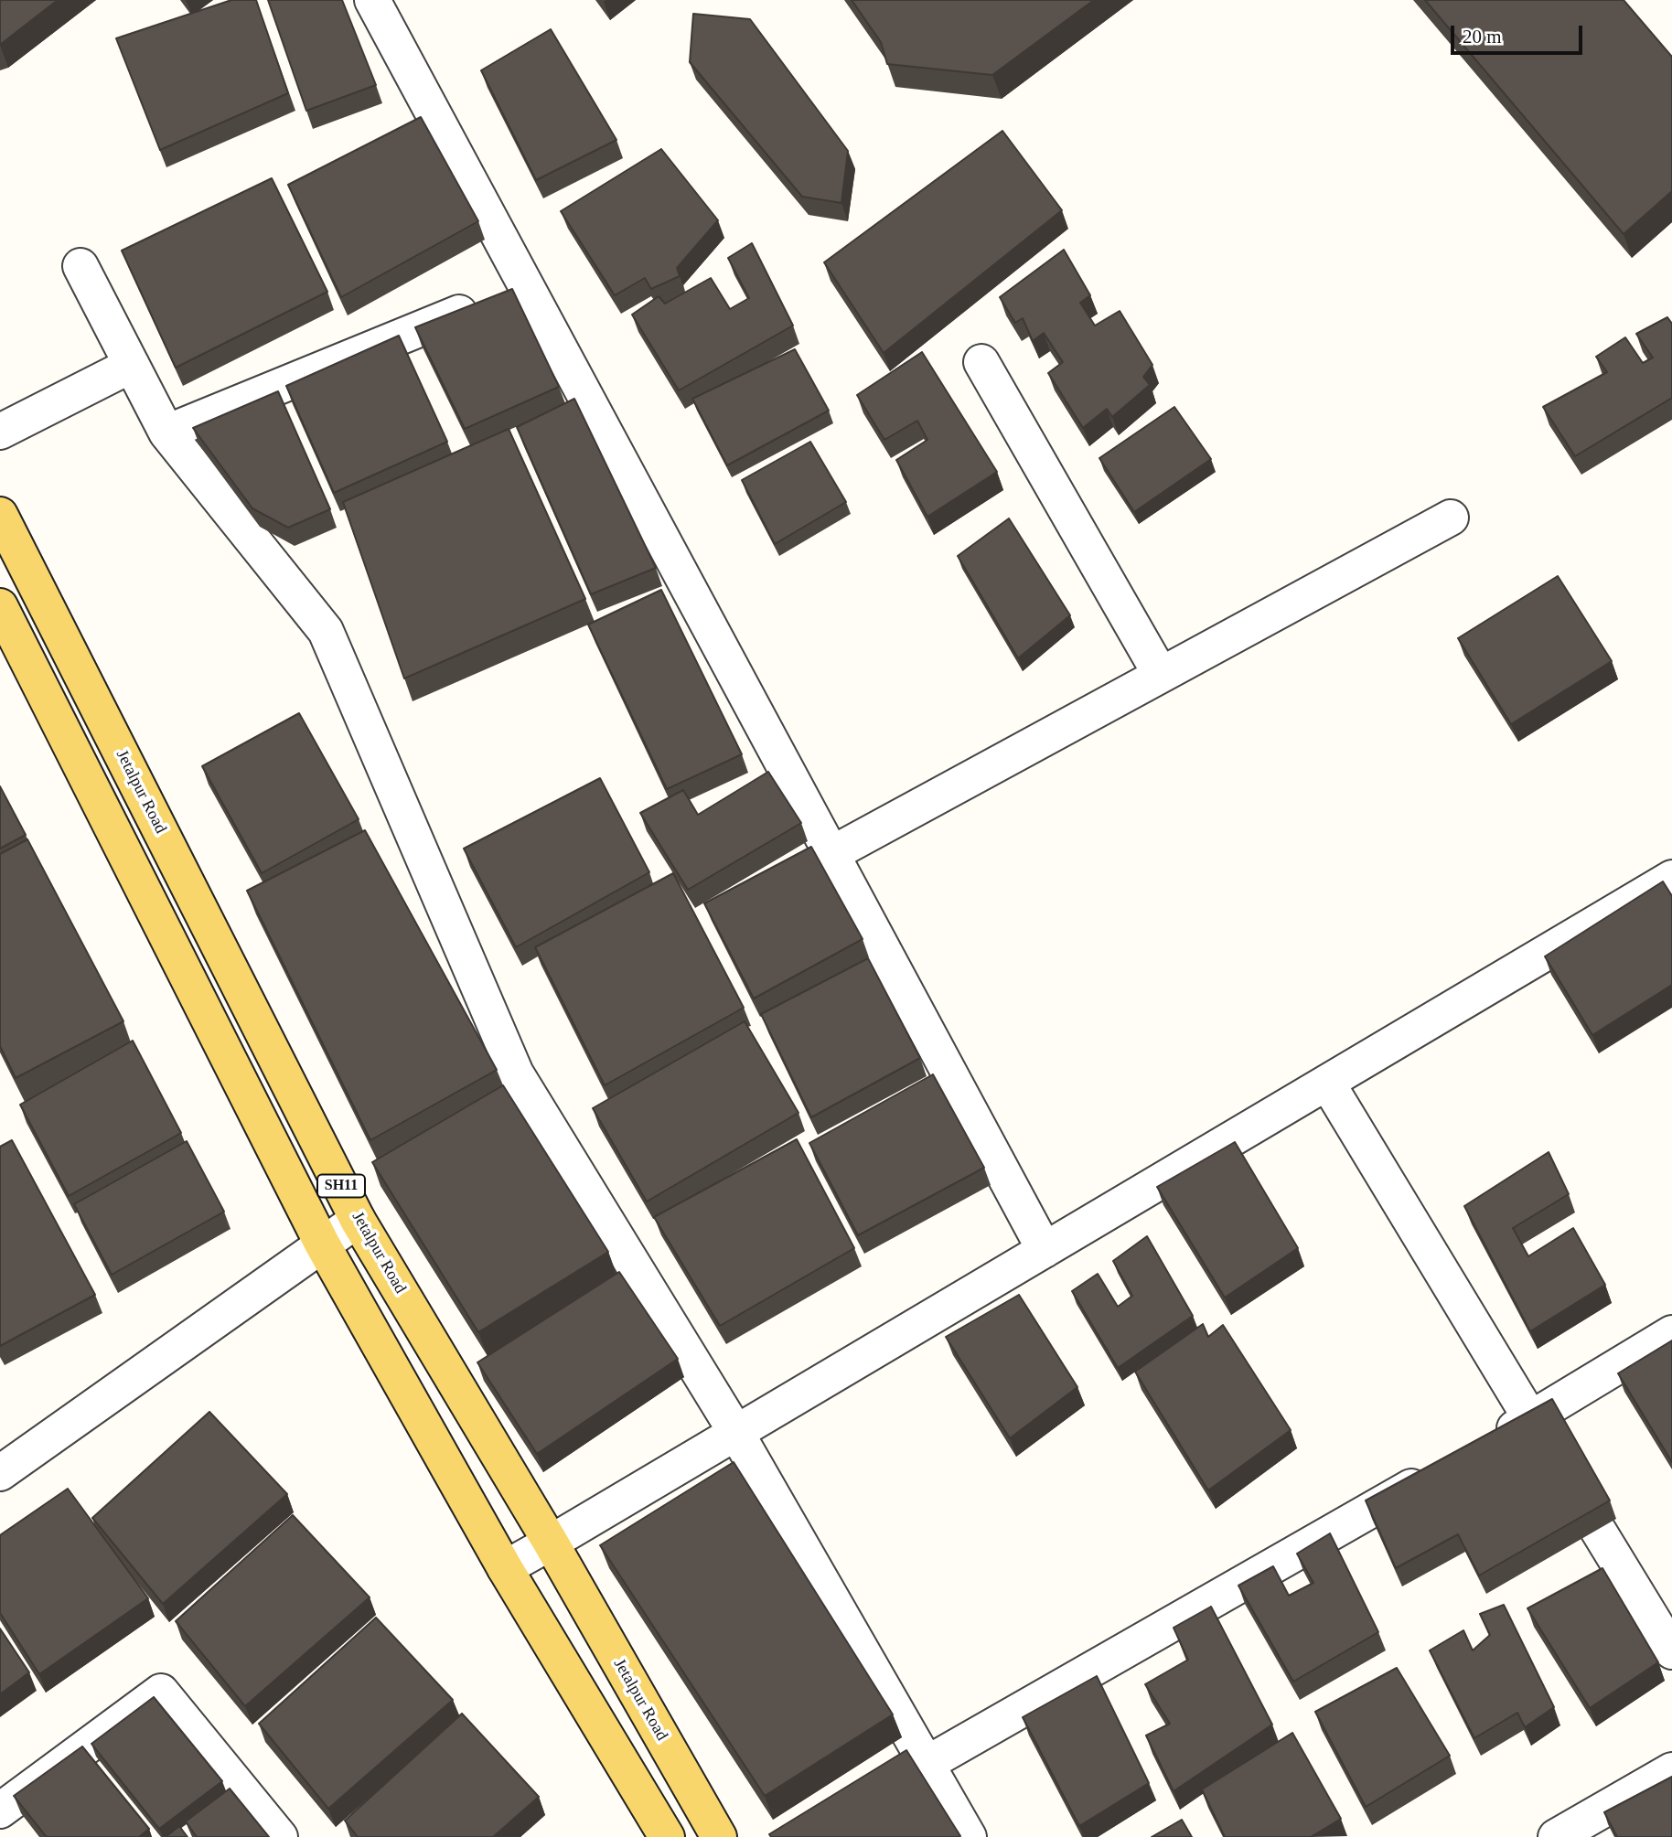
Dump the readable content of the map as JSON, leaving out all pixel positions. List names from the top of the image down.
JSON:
{
  "streets": {
    "main road": ["Jetalpur Road", "SH11"]
  },
  "scale_bar": "20 m"
}
